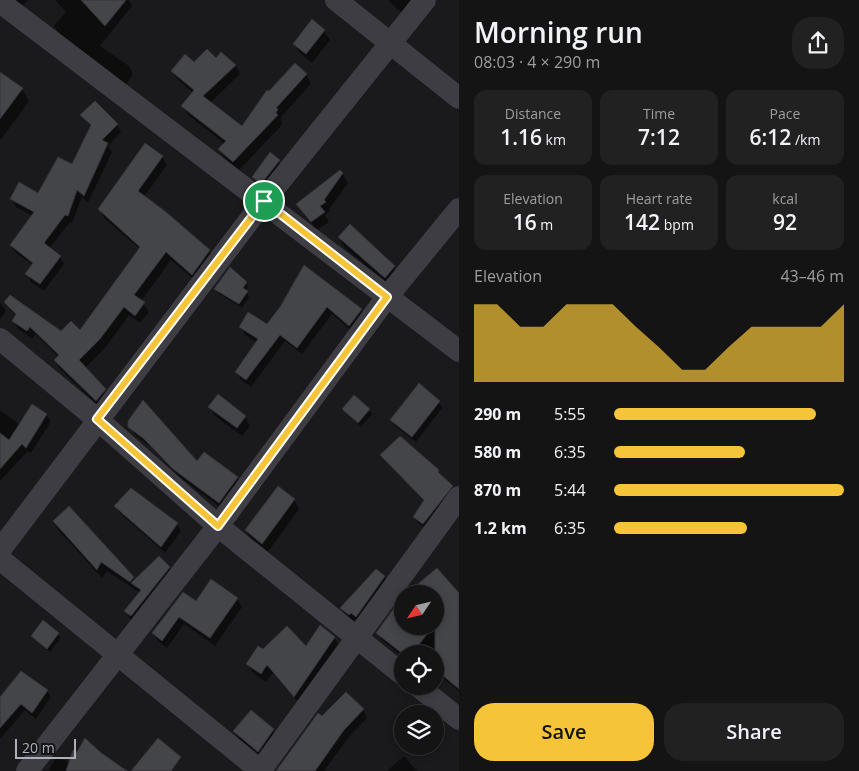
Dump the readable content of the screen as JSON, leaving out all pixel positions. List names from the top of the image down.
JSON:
{
  "scale_bar": "20 m",
  "north": "bottom left",
  "page": {
    "heading": ["Morning run", "08:03 · 4 × 290 m"],
    "stats": [
      ["Distance", "1.16 km"],
      ["Time", "7:12"],
      ["Pace", "6:12 /km"],
      ["Elevation", "16 m"],
      ["Heart rate", "142 bpm"],
      ["kcal", "92"]
    ],
    "chart": ["Elevation", "43–46 m"],
    "list": [
      {
        "name": "290 m",
        "note": "5:55"
      },
      {
        "name": "580 m",
        "note": "6:35"
      },
      {
        "name": "870 m",
        "note": "5:44"
      },
      {
        "name": "1.2 km",
        "note": "6:35"
      }
    ],
    "buttons": ["Save", "Share"],
    "scale": "20 m"
  }
}
